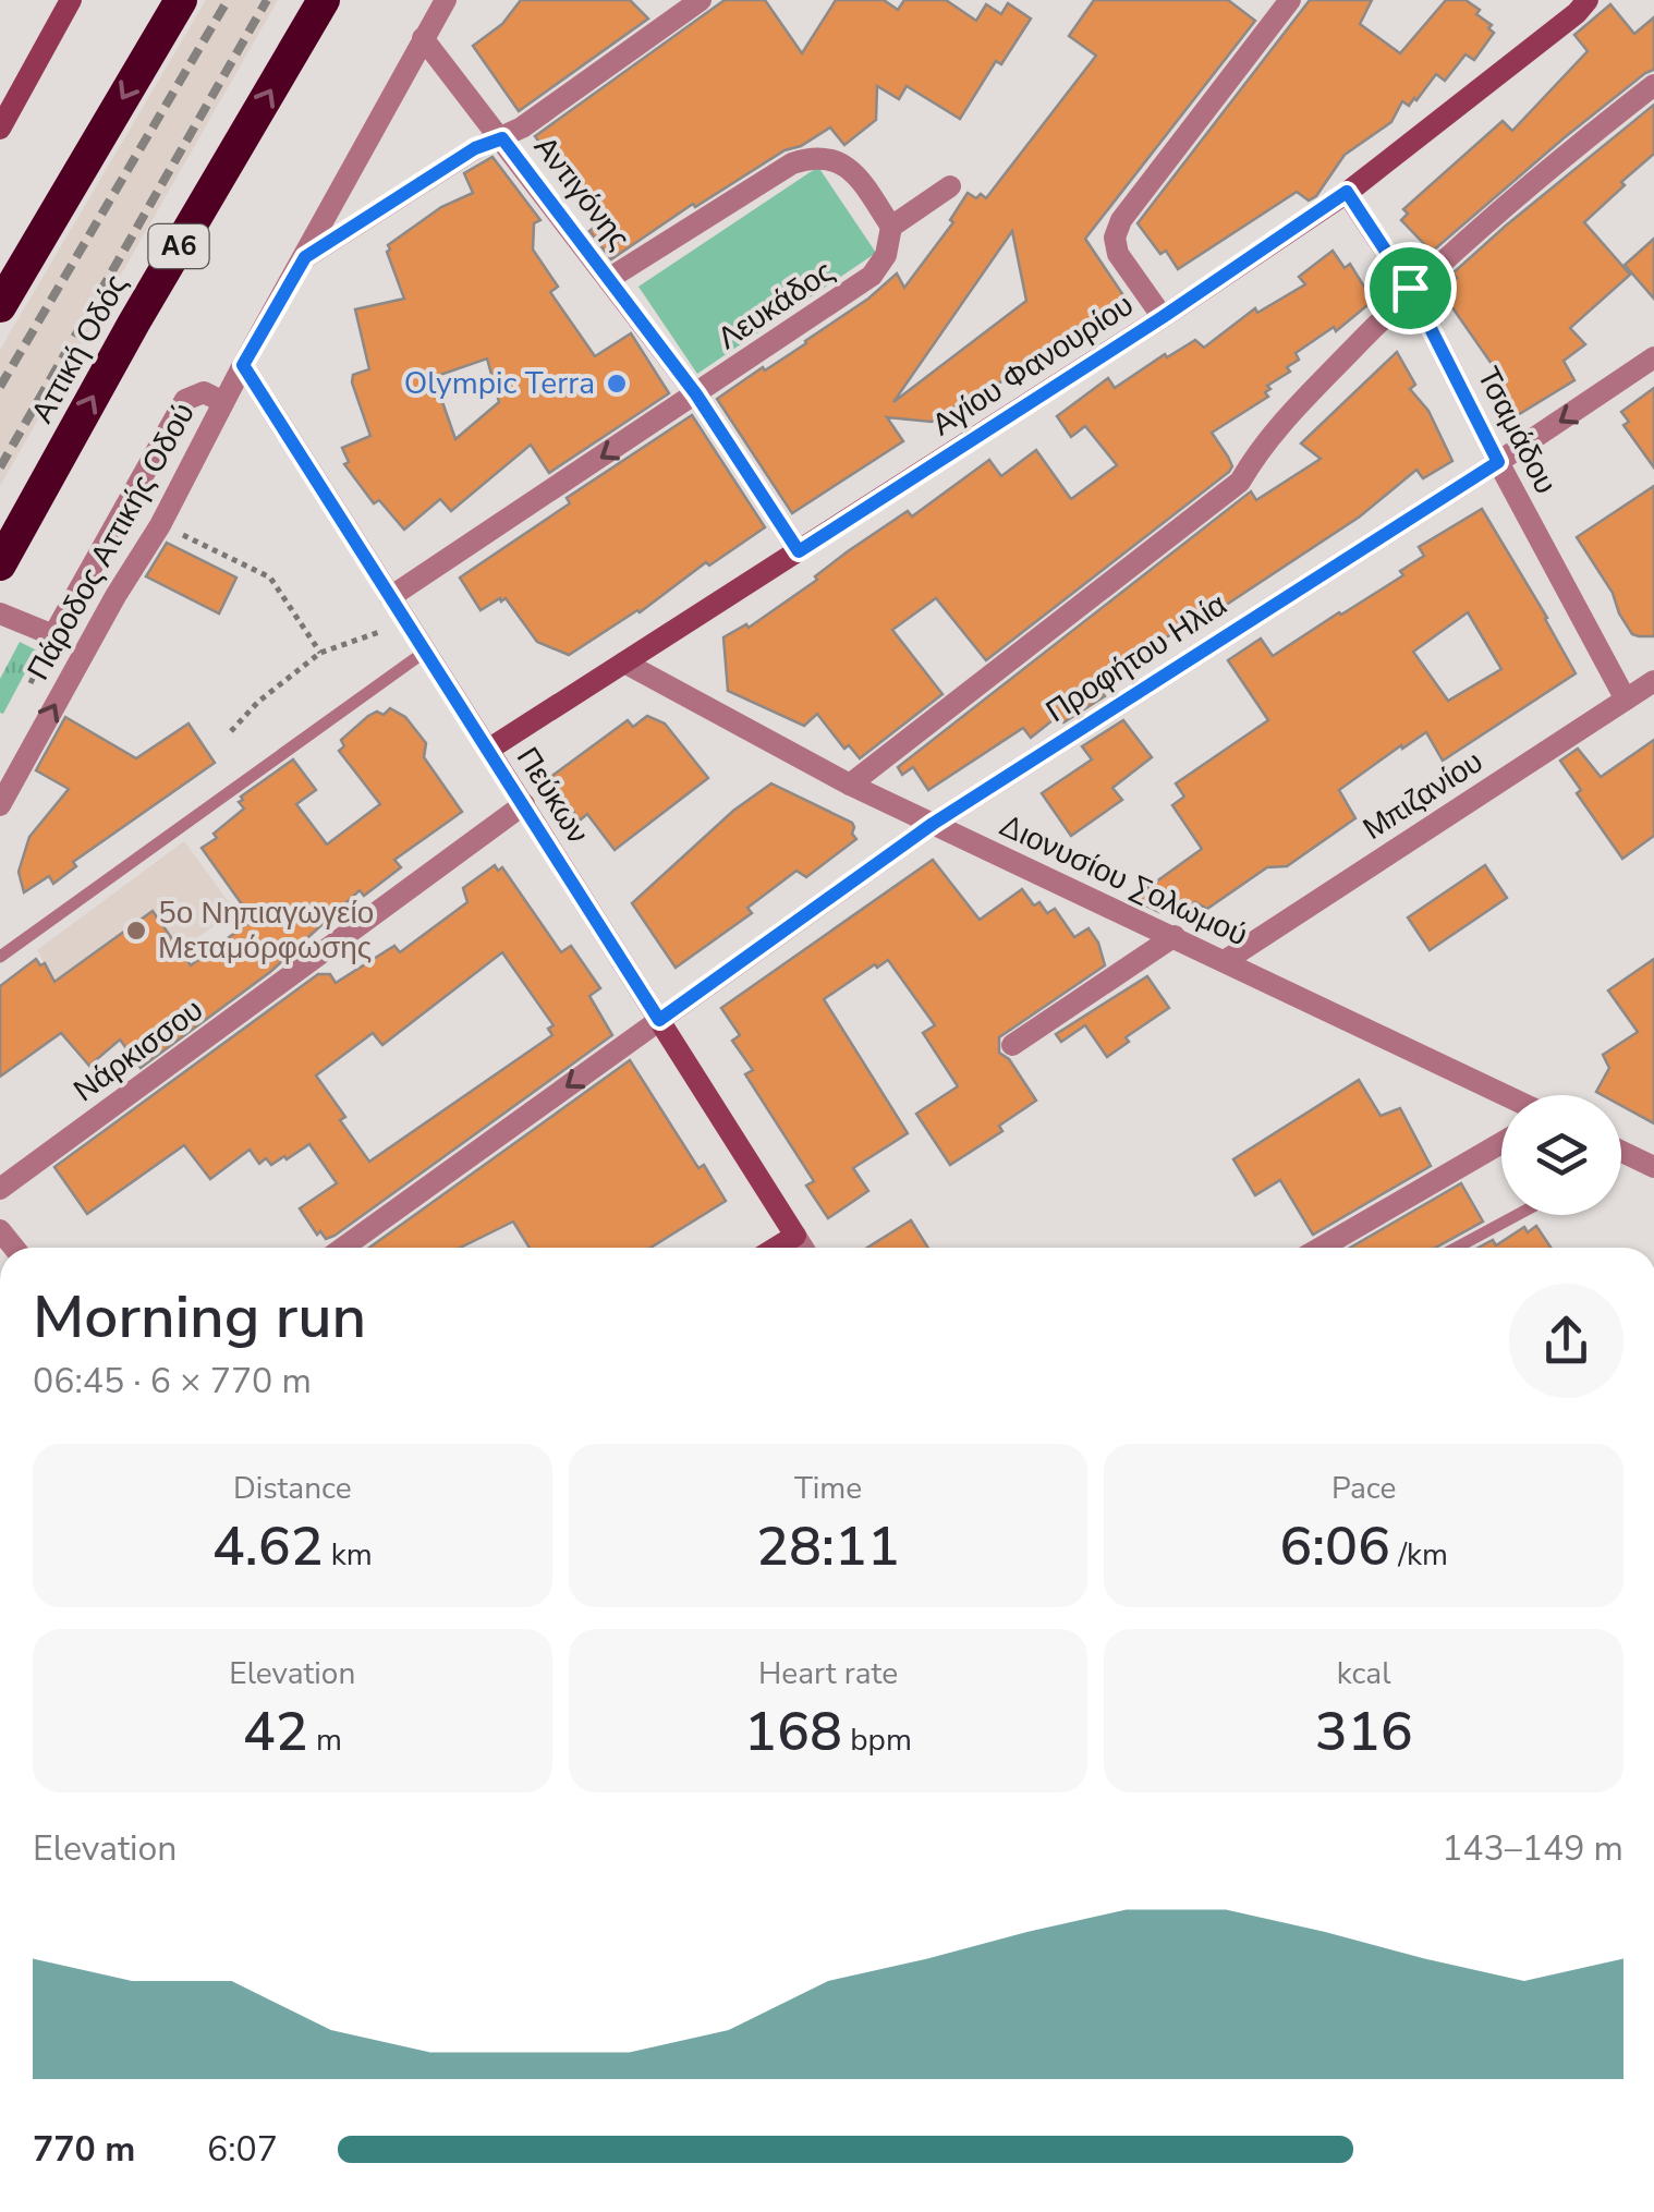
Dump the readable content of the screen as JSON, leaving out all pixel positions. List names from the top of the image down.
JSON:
{
  "streets": {
    "highway": ["Α6", "Αττική Οδός"],
    "street": [
      "Αντιγόνης",
      "Λευκάδος",
      "Αγίου Φανουρίου",
      "Τσαμάδου",
      "Πάροδος Αττικής Οδού",
      "Προφήτου Ηλία",
      "Πεύκων",
      "Μπιζανίου",
      "Διονυσίου Σολωμού",
      "Νάρκισσου"
    ]
  },
  "crossings": [
    ["Αντιγόνης", "Λευκάδος"],
    ["Αντιγόνης", "Αγίου Φανουρίου"],
    ["Αντιγόνης", "Πάροδος Αττικής Οδού"],
    ["Λευκάδος", "Πεύκων"],
    ["Αγίου Φανουρίου", "Τσαμάδου"],
    ["Αγίου Φανουρίου", "Πεύκων"],
    ["Αγίου Φανουρίου", "Διονυσίου Σολωμού"],
    ["Τσαμάδου", "Προφήτου Ηλία"],
    ["Τσαμάδου", "Μπιζανίου"],
    ["Πάροδος Αττικής Οδού", "Πεύκων"],
    ["Προφήτου Ηλία", "Πεύκων"],
    ["Προφήτου Ηλία", "Διονυσίου Σολωμού"],
    ["Πεύκων", "Νάρκισσου"],
    ["Μπιζανίου", "Διονυσίου Σολωμού"]
  ],
  "one_way": ["Λευκάδος", "Πάροδος Αττικής Οδού", "Προφήτου Ηλία"],
  "places": ["Olympic Terra", "5ο Νηπιαγωγείο Μεταμόρφωσης"],
  "page": {
    "heading": ["Morning run", "06:45 · 6 × 770 m"],
    "stats": [
      ["Distance", "4.62 km"],
      ["Time", "28:11"],
      ["Pace", "6:06 /km"],
      ["Elevation", "42 m"],
      ["Heart rate", "168 bpm"],
      ["kcal", "316"]
    ],
    "chart": ["Elevation", "143–149 m"],
    "list": [
      {
        "name": "770 m",
        "note": "6:07"
      }
    ]
  }
}
